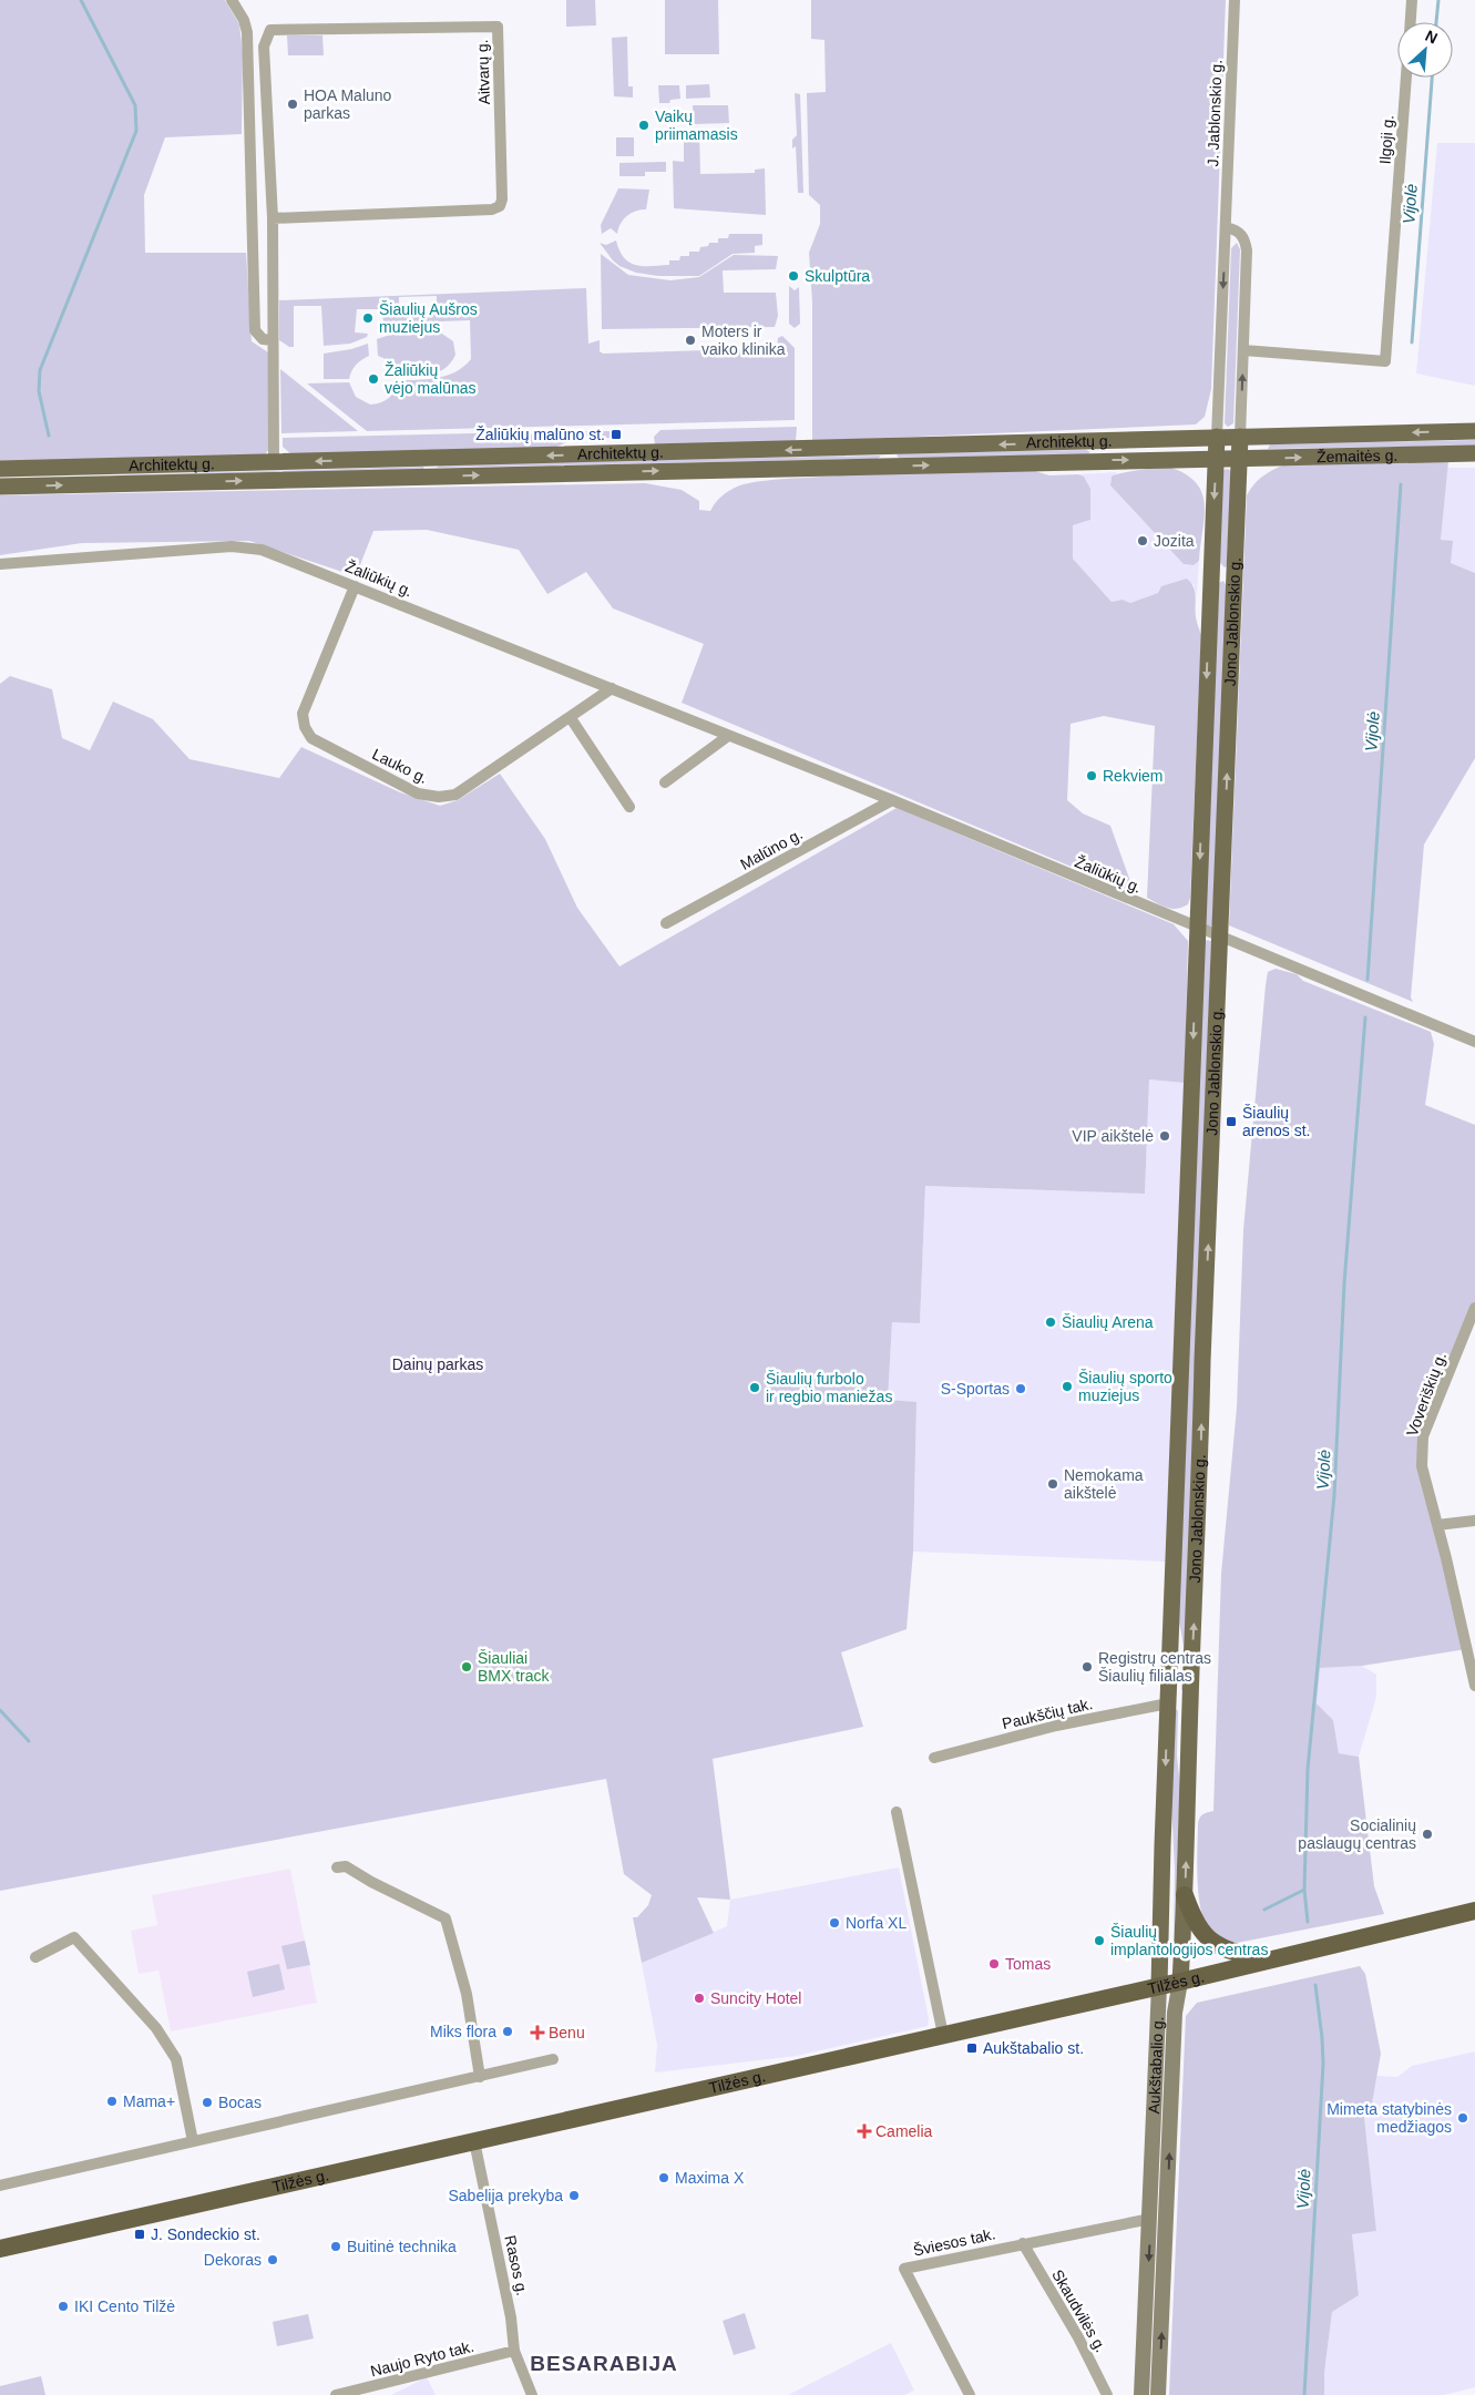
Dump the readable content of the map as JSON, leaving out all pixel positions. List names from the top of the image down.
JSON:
{
  "streets": {
    "highway": ["Tilžės g."],
    "main road": [
      "Architektų g.",
      "Žemaitės g.",
      "Jono Jablonskio g.",
      "Aukštabalio g."
    ],
    "street": [
      "Aitvarų g.",
      "J. Jablonskio g.",
      "Ilgoji g.",
      "Žaliūkių g.",
      "Lauko g.",
      "Malūno g.",
      "Voveriškių g.",
      "Paukščių tak.",
      "Šviesos tak.",
      "Rasos g.",
      "Skaudvilės g.",
      "Naujo Ryto tak."
    ]
  },
  "crossings": [
    ["Aitvarų g.", "Architektų g."],
    ["J. Jablonskio g.", "Architektų g."],
    ["J. Jablonskio g.", "Jono Jablonskio g."],
    ["Architektų g.", "Žemaitės g."],
    ["Architektų g.", "Jono Jablonskio g."],
    ["Žemaitės g.", "Jono Jablonskio g."],
    ["Žaliūkių g.", "Jono Jablonskio g."],
    ["Žaliūkių g.", "Lauko g."],
    ["Žaliūkių g.", "Malūno g."],
    ["Jono Jablonskio g.", "Paukščių tak."],
    ["Jono Jablonskio g.", "Aukštabalio g."],
    ["Paukščių tak.", "Aukštabalio g."],
    ["Tilžės g.", "Aukštabalio g."],
    ["Tilžės g.", "Rasos g."],
    ["Aukštabalio g.", "Šviesos tak."],
    ["Šviesos tak.", "Skaudvilės g."],
    ["Rasos g.", "Naujo Ryto tak."]
  ],
  "districts": ["BESARABIJA"],
  "water": ["Vijolė"],
  "parks": ["Dainų parkas"],
  "places": {
    "other": [
      "HOA Maluno parkas",
      "Vaikų priimamasis",
      "Skulptūra",
      "Šiaulių Aušros muziejus",
      "Moters ir vaiko klinika",
      "Žaliūkių vėjo malūnas",
      "Jozita",
      "Rekviem",
      "VIP aikštelė",
      "Šiaulių Arena",
      "Šiaulių sporto muziejus",
      "Šiaulių furbolo ir regbio maniežas",
      "S-Sportas",
      "Nemokama aikštelė",
      "Šiauliai BMX track",
      "Registrų centras Šiaulių filialas",
      "Socialinių paslaugų centras",
      "Norfa XL",
      "Šiaulių implantologijos centras",
      "Tomas",
      "Suncity Hotel",
      "Miks flora",
      "Mama+",
      "Bocas",
      "Mimeta statybinės medžiagos",
      "Maxima X",
      "Sabelija prekyba",
      "Buitinė technika",
      "Dekoras",
      "IKI Cento Tilžė"
    ],
    "transit": [
      "Žaliūkių malūno st.",
      "Šiaulių arenos st.",
      "Aukštabalio st.",
      "J. Sondeckio st."
    ],
    "health": ["Benu", "Camelia"]
  },
  "north": "top right"
}
